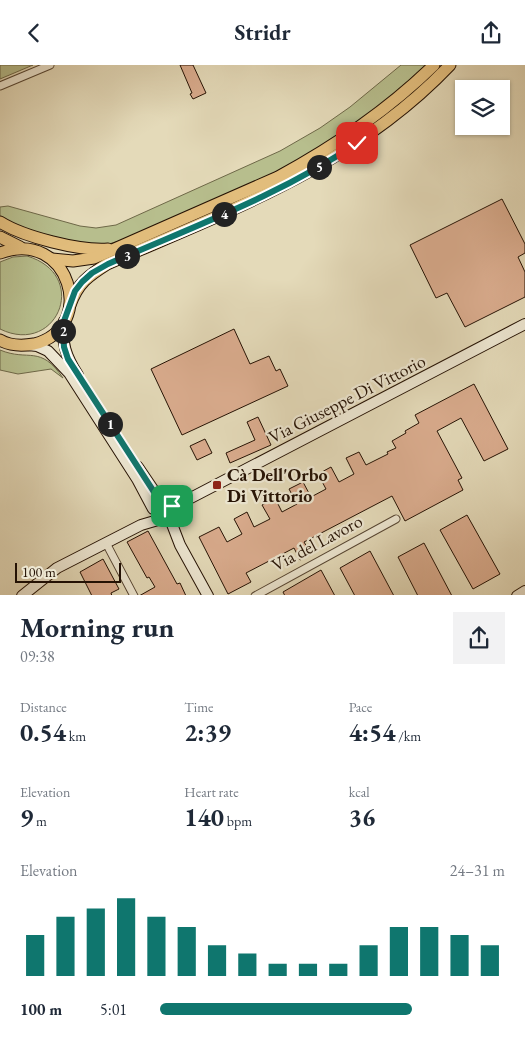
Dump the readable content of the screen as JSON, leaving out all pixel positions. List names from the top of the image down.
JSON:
{
  "streets": {
    "main road": ["Via Giuseppe Di Vittorio"],
    "street": ["Via del Lavoro"]
  },
  "places": {
    "transit": ["Cà Dell'Orbo Di Vittorio"]
  },
  "scale_bar": "100 m",
  "page": {
    "header": "Stridr",
    "pins": [
      "5",
      "4",
      "3",
      "2",
      "1"
    ],
    "scale": "100 m",
    "heading": ["Morning run", "09:38"],
    "stats": [
      ["Distance", "0.54 km"],
      ["Time", "2:39"],
      ["Pace", "4:54 /km"],
      ["Elevation", "9 m"],
      ["Heart rate", "140 bpm"],
      ["kcal", "36"]
    ],
    "chart": ["Elevation", "24–31 m"],
    "list": [
      {
        "name": "100 m",
        "note": "5:01"
      }
    ]
  }
}
